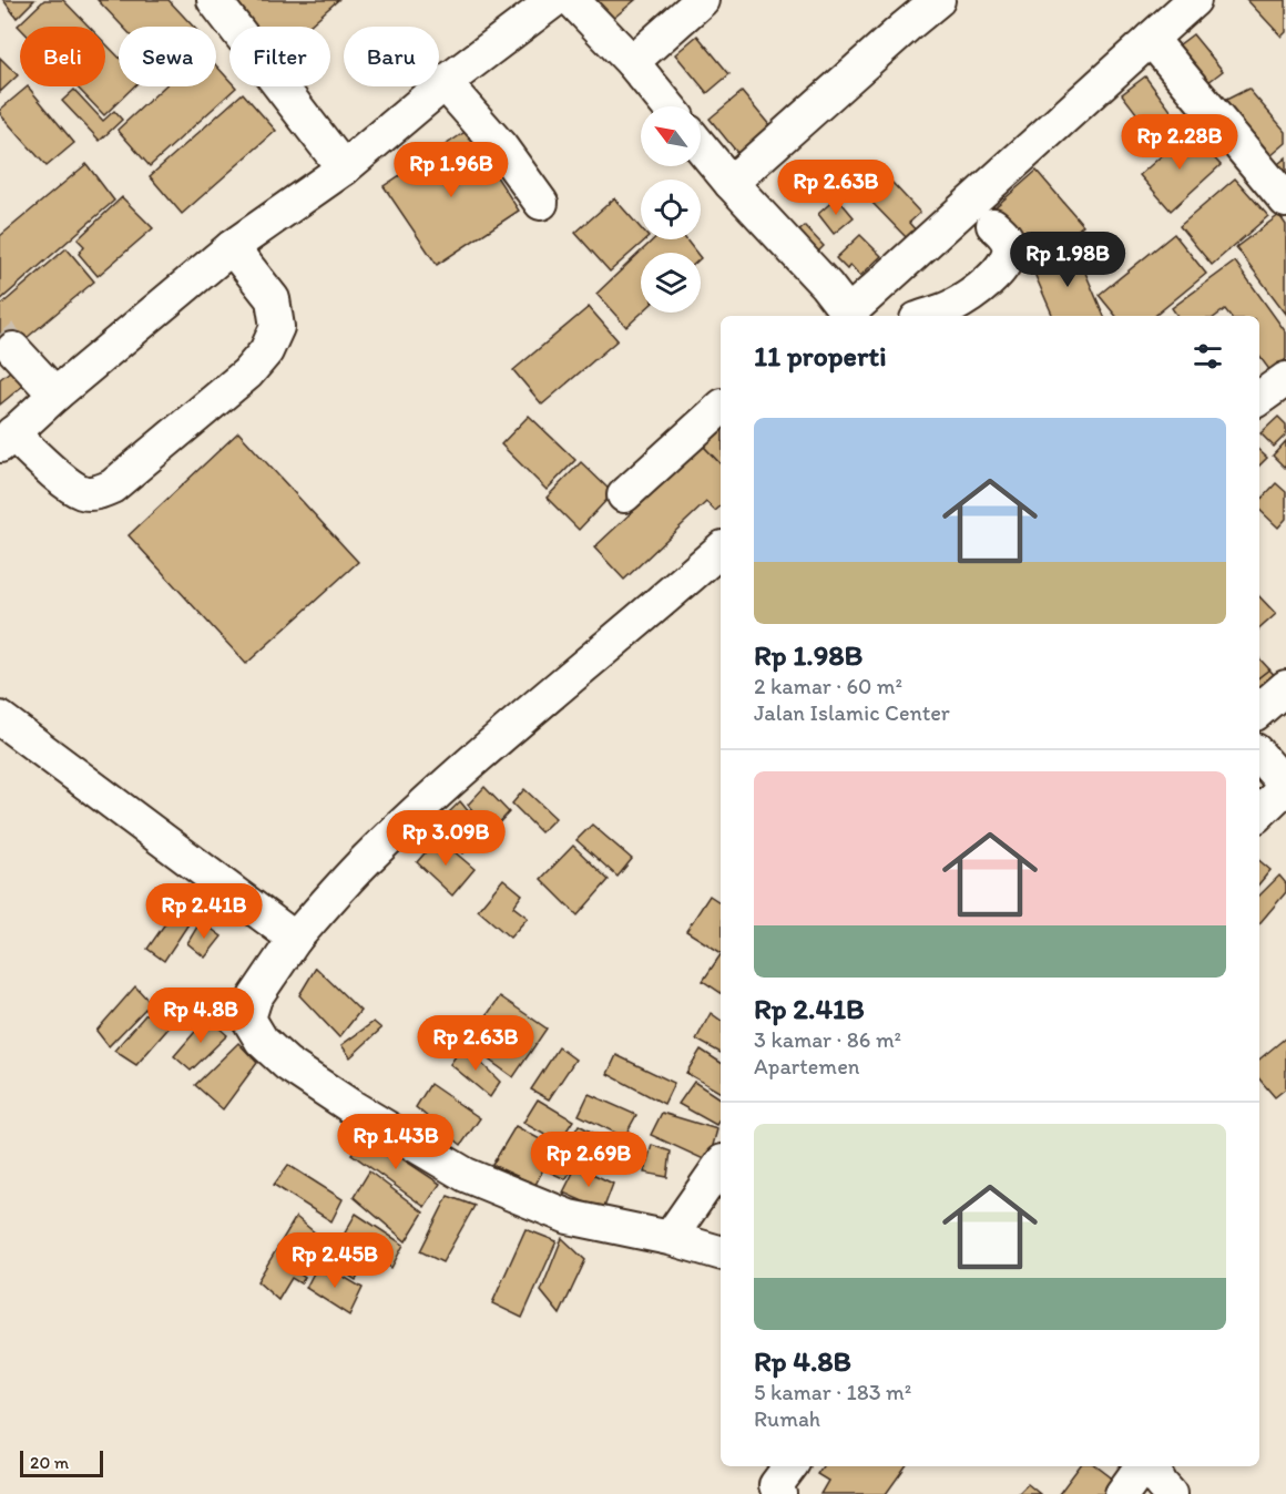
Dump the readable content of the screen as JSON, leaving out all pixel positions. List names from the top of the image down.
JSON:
{
  "scale_bar": "20 m",
  "north": "top left",
  "page": {
    "chip": [
      "Beli",
      "Sewa",
      "Filter",
      "Baru"
    ],
    "price": [
      "Rp 2.28B",
      "Rp 1.96B",
      "Rp 2.63B",
      "Rp 1.98B",
      "Rp 3.09B",
      "Rp 2.41B",
      "Rp 4.8B",
      "Rp 2.63B",
      "Rp 1.43B",
      "Rp 2.69B",
      "Rp 2.45B"
    ],
    "heading": "11 properti",
    "list": [
      {
        "name": "Rp 1.98B",
        "note": "2 kamar · 60 m² · Jalan Islamic Center"
      },
      {
        "name": "Rp 2.41B",
        "note": "3 kamar · 86 m² · Apartemen"
      },
      {
        "name": "Rp 4.8B",
        "note": "5 kamar · 183 m² · Rumah"
      }
    ],
    "scale": "20 m"
  }
}
